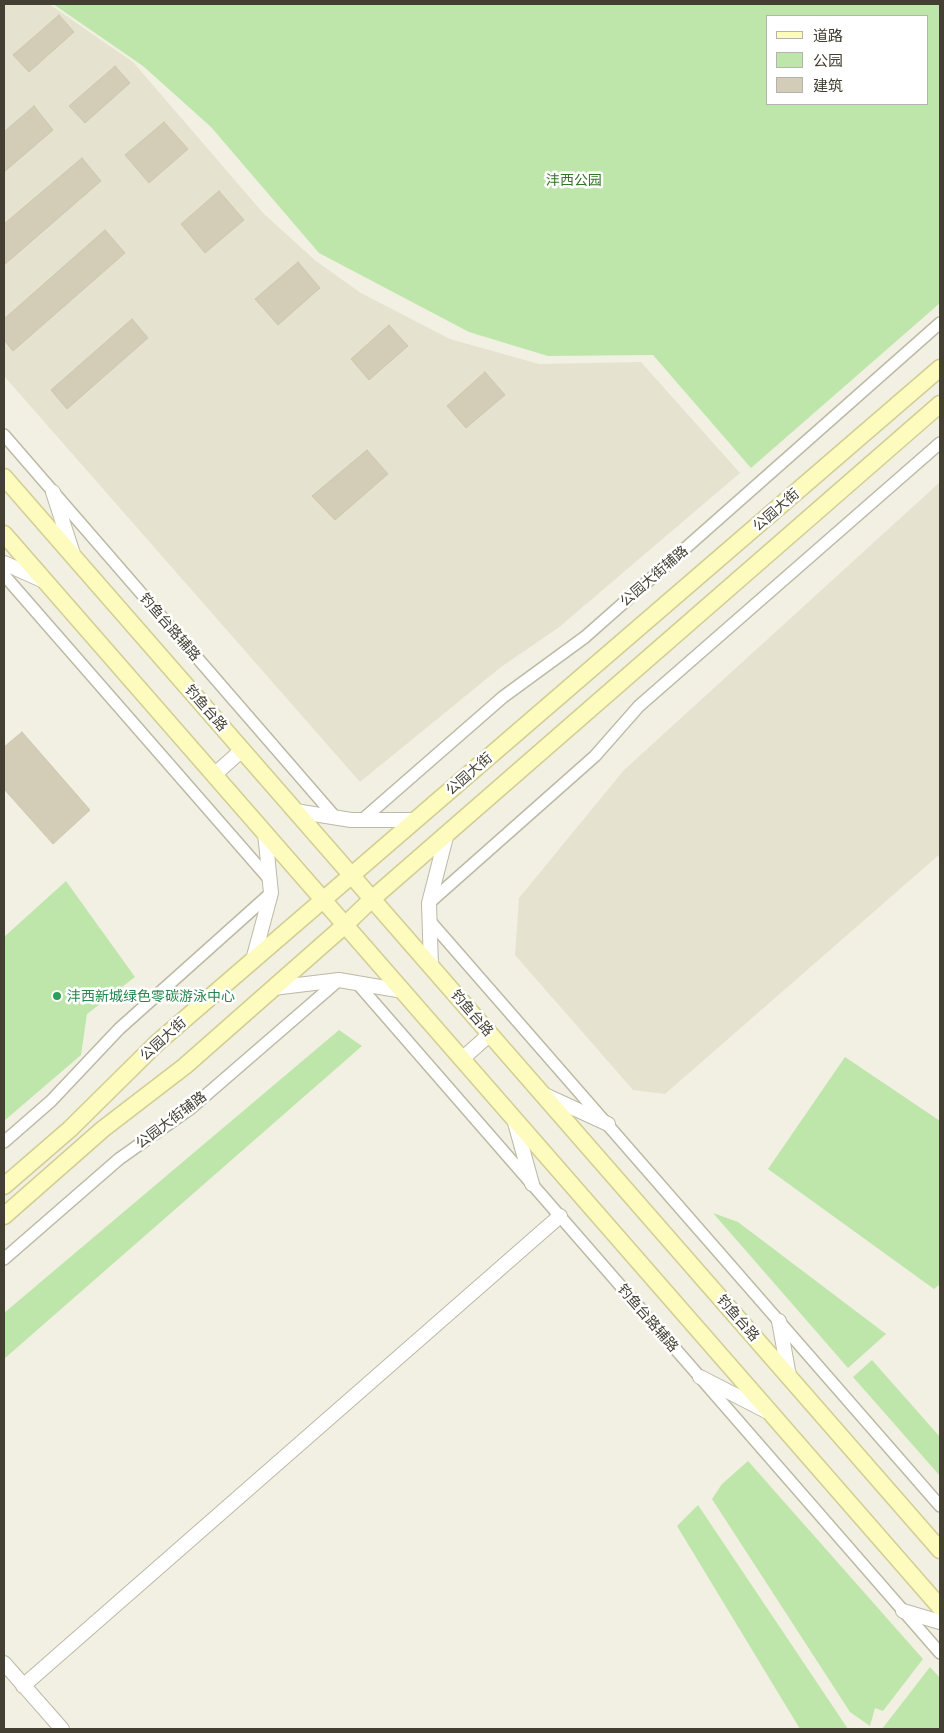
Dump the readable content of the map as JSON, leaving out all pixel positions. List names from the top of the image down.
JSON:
{
  "streets": {
    "main road": ["公园大街", "钓鱼台路"],
    "street": ["公园大街辅路", "钓鱼台路辅路"]
  },
  "crossings": [
    ["公园大街", "钓鱼台路"]
  ],
  "parks": ["沣西公园"],
  "places": ["沣西新城绿色零碳游泳中心"],
  "legend": ["道路", "公园", "建筑"]
}
